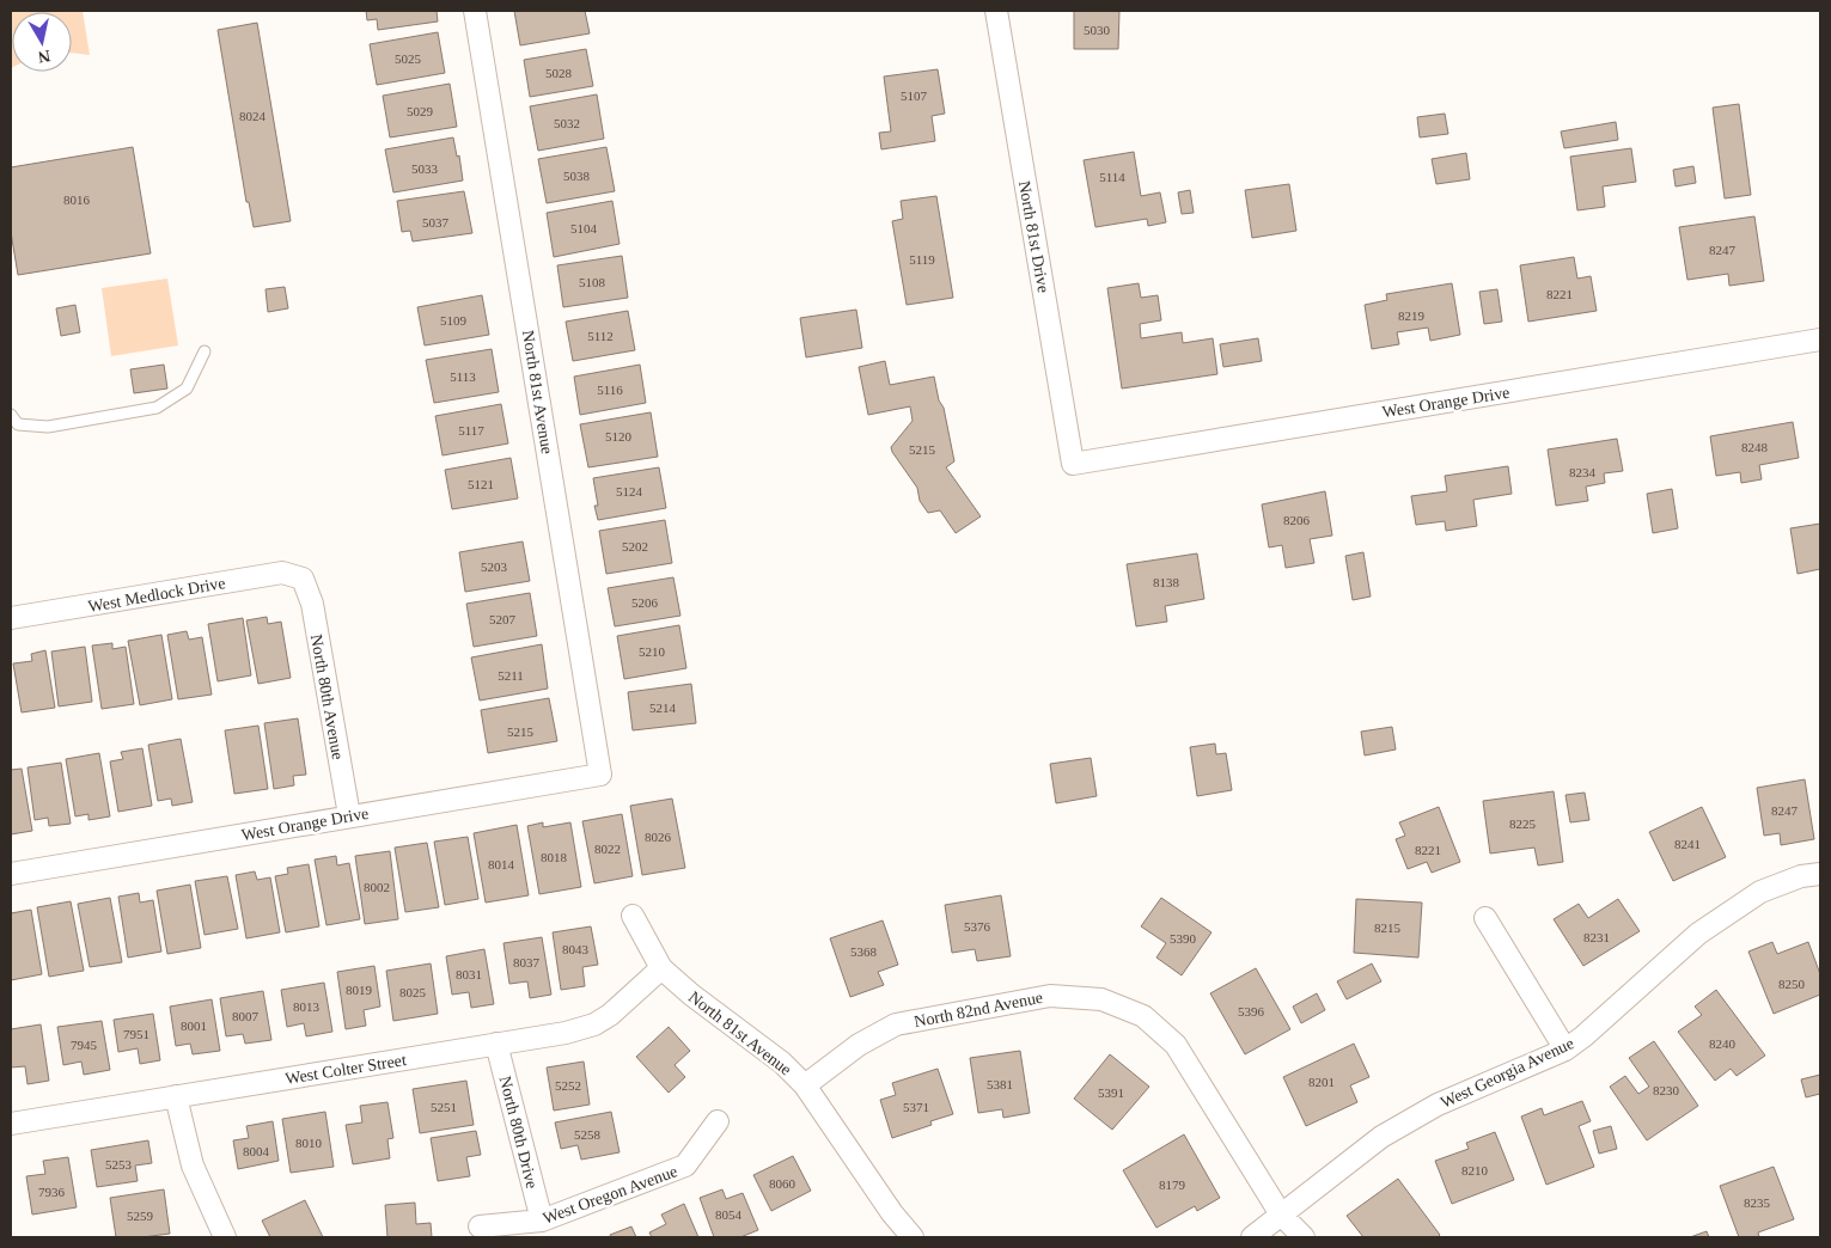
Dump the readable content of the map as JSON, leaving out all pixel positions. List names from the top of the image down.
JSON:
{
  "streets": {
    "street": [
      "North 81st Drive",
      "North 81st Avenue",
      "West Orange Drive",
      "West Medlock Drive",
      "North 80th Avenue",
      "North 82nd Avenue",
      "West Colter Street",
      "West Georgia Avenue",
      "North 80th Drive",
      "West Oregon Avenue"
    ]
  },
  "crossings": [
    ["North 81st Drive", "West Orange Drive"],
    ["North 81st Avenue", "West Orange Drive"],
    ["North 81st Avenue", "North 82nd Avenue"],
    ["North 81st Avenue", "West Colter Street"],
    ["West Orange Drive", "North 80th Avenue"],
    ["West Medlock Drive", "North 80th Avenue"],
    ["North 82nd Avenue", "West Georgia Avenue"],
    ["West Colter Street", "North 80th Drive"],
    ["North 80th Drive", "West Oregon Avenue"]
  ],
  "house_numbers": [
    "5030",
    "5025",
    "5028",
    "5107",
    "5029",
    "8024",
    "5032",
    "5033",
    "5038",
    "5114",
    "8016",
    "5037",
    "5104",
    "8247",
    "5119",
    "5108",
    "8221",
    "8219",
    "5109",
    "5112",
    "5113",
    "5116",
    "5117",
    "5120",
    "8248",
    "5215",
    "8234",
    "5121",
    "5124",
    "8206",
    "5202",
    "5203",
    "8138",
    "5206",
    "5207",
    "5210",
    "5211",
    "5214",
    "5215",
    "8247",
    "8225",
    "8026",
    "8241",
    "8022",
    "8221",
    "8018",
    "8014",
    "8002",
    "5376",
    "8215",
    "8231",
    "5390",
    "8043",
    "5368",
    "8037",
    "8031",
    "8250",
    "8019",
    "8025",
    "8013",
    "5396",
    "8007",
    "8001",
    "7951",
    "8240",
    "7945",
    "8201",
    "5381",
    "5252",
    "8230",
    "5391",
    "5251",
    "5371",
    "5258",
    "8010",
    "8004",
    "5253",
    "8210",
    "8060",
    "8179",
    "7936",
    "8235",
    "8054",
    "5259"
  ],
  "north": "bottom"
}
